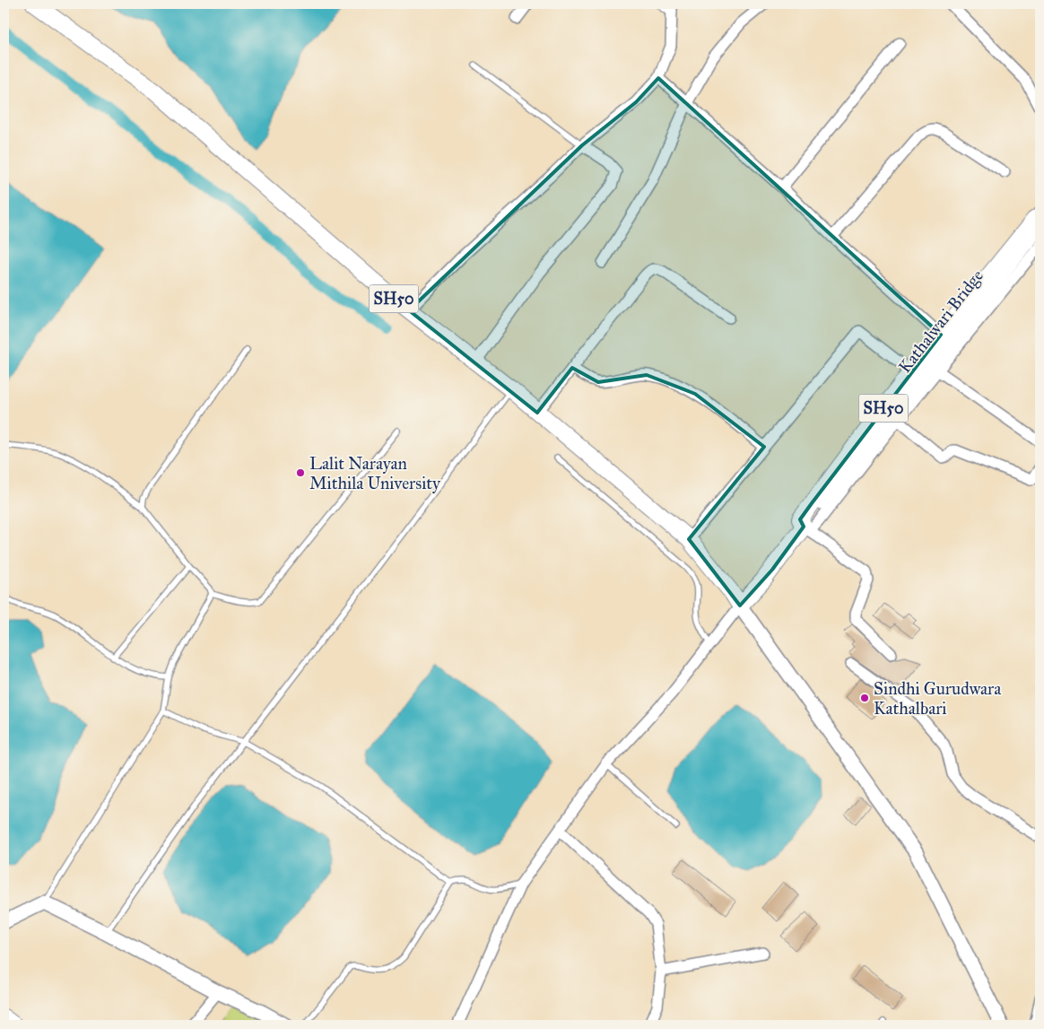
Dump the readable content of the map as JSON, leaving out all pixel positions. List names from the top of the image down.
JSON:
{
  "streets": {
    "main road": ["SH50", "Kathalwari Bridge"]
  },
  "crossings": [
    ["SH50", "Kathalwari Bridge"]
  ],
  "places": ["Lalit Narayan Mithila University", "Sindhi Gurudwara Kathalbari"]
}
